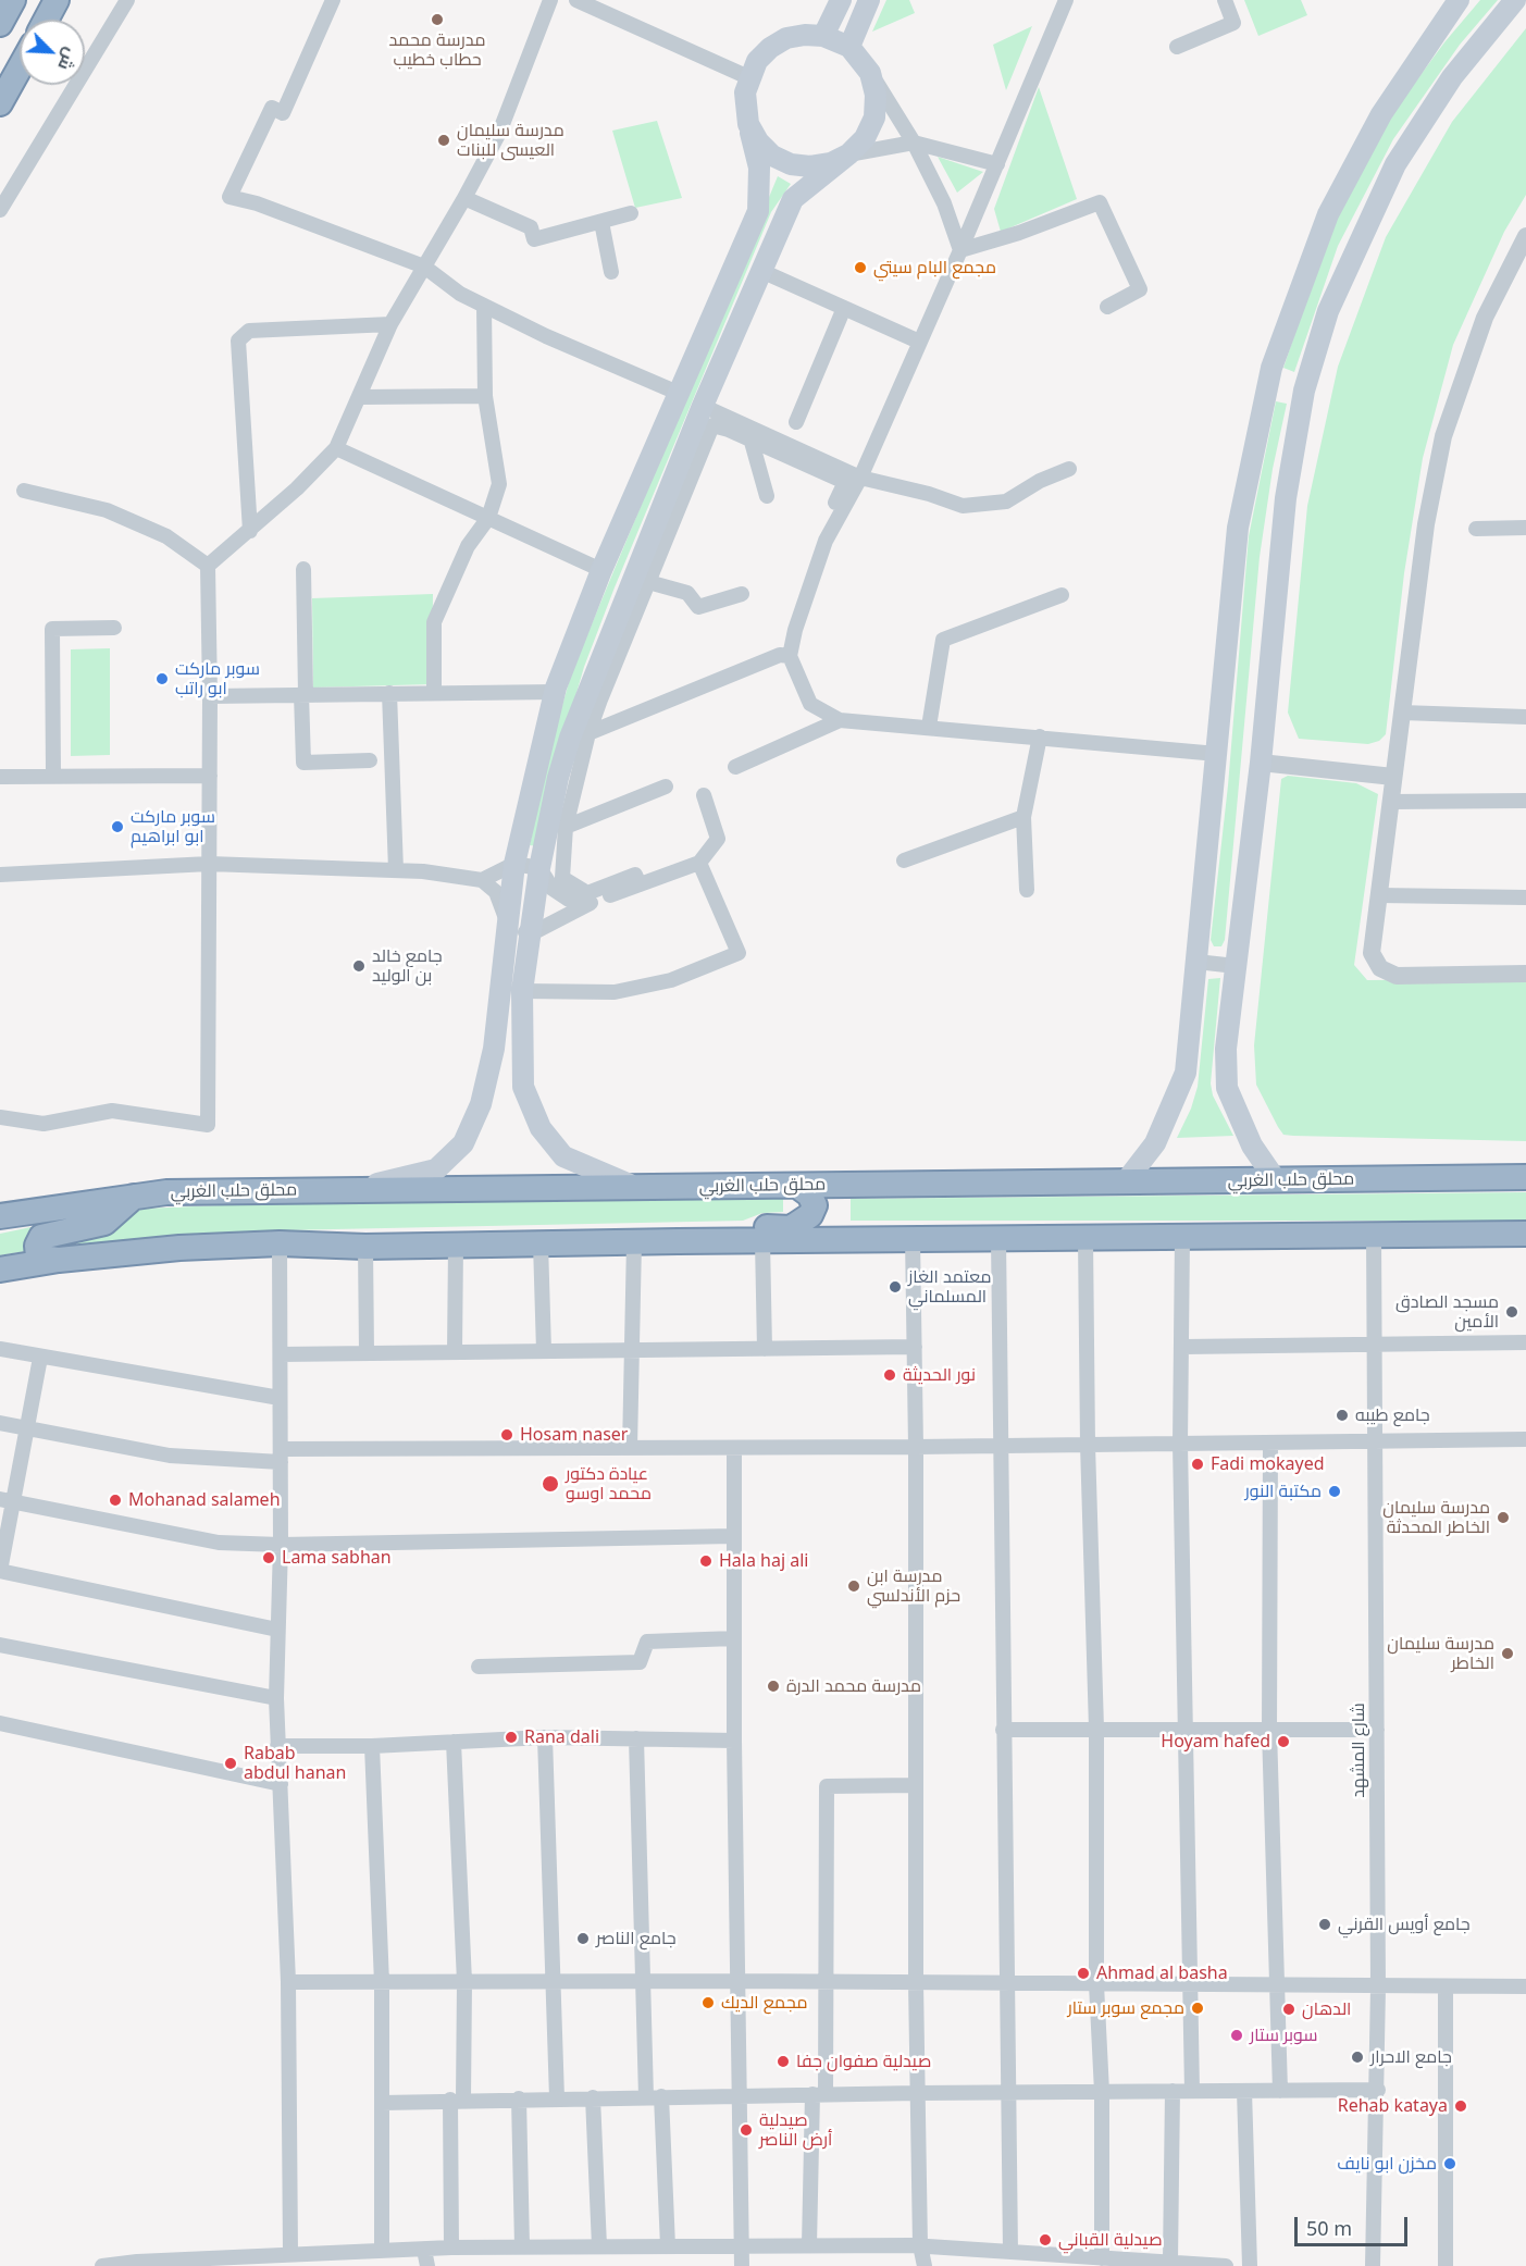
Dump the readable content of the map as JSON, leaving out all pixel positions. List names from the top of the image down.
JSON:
{
  "streets": {
    "highway": ["محلق حلب الغربي"],
    "street": ["شارع المشهد"]
  },
  "places": [
    "مدرسة محمد حطاب خطيب",
    "مدرسة سليمان العيسى للبنات",
    "مجمع البام سيتي",
    "سوبر ماركت ابو راتب",
    "سوبر ماركت ابو ابراهيم",
    "جامع خالد بن الوليد",
    "معتمد الغاز المسلماني",
    "مسجد الصادق الأمين",
    "نور الحديثة",
    "جامع طيبه",
    "Hosam naser",
    "Fadi mokayed",
    "عيادة دكتور محمد اوسو",
    "مكتبة النور",
    "Mohanad salameh",
    "مدرسة سليمان الخاطر المحدثة",
    "Lama sabhan",
    "Hala haj ali",
    "مدرسة ابن حزم الأندلسي",
    "مدرسة سليمان الخاطر",
    "مدرسة محمد الدرة",
    "Rana dali",
    "Hoyam hafed",
    "Rabab abdul hanan",
    "جامع أويس القرني",
    "جامع الناصر",
    "Ahmad al basha",
    "مجمع الديك",
    "مجمع سوبر ستار",
    "الدهان",
    "سوبر ستار",
    "جامع الاحرار",
    "صيدلية صفوان جفا",
    "Rehab kataya",
    "صيدلية أرض الناصر",
    "مخزن ابو نايف",
    "صيدلية القباني"
  ],
  "scale_bar": "50 m",
  "north": "bottom right"
}
